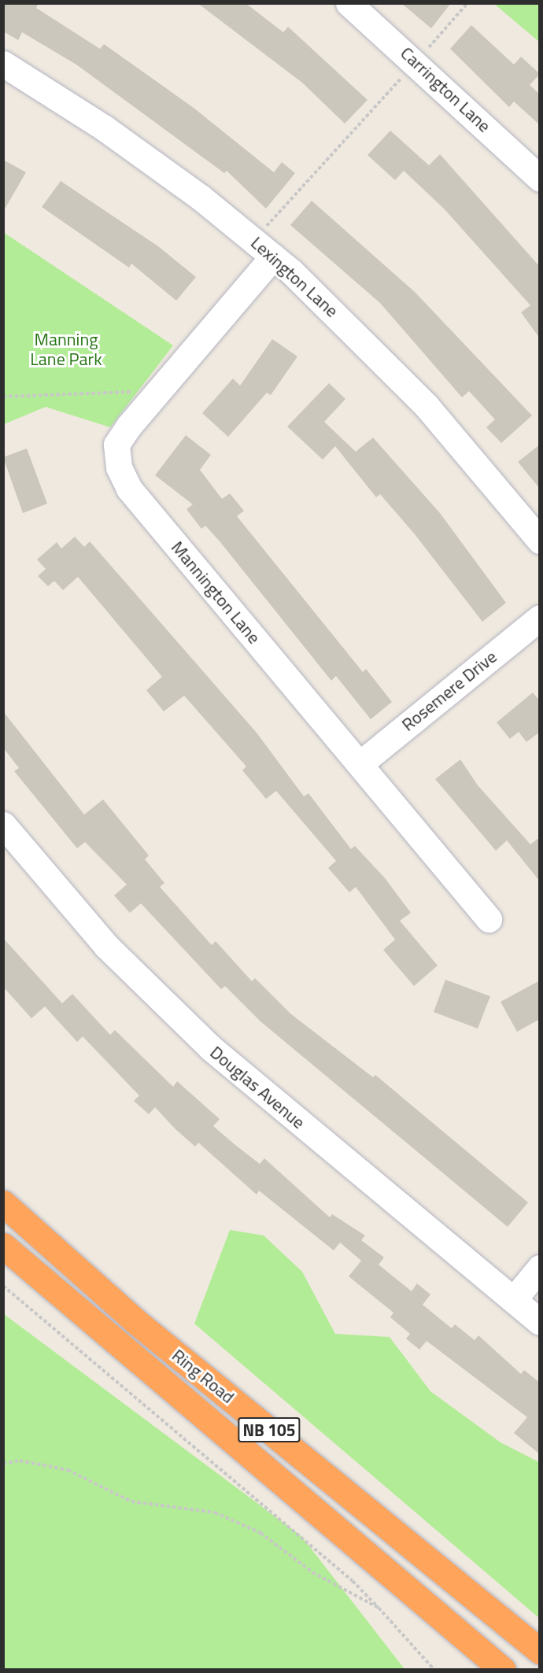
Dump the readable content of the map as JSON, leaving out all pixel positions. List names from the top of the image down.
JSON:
{
  "streets": {
    "highway": ["Ring Road", "NB 105"],
    "street": [
      "Carrington Lane",
      "Lexington Lane",
      "Mannington Lane",
      "Rosemere Drive",
      "Douglas Avenue"
    ]
  },
  "crossings": [
    ["Lexington Lane", "Mannington Lane"],
    ["Mannington Lane", "Rosemere Drive"]
  ],
  "parks": ["Manning Lane Park"]
}
